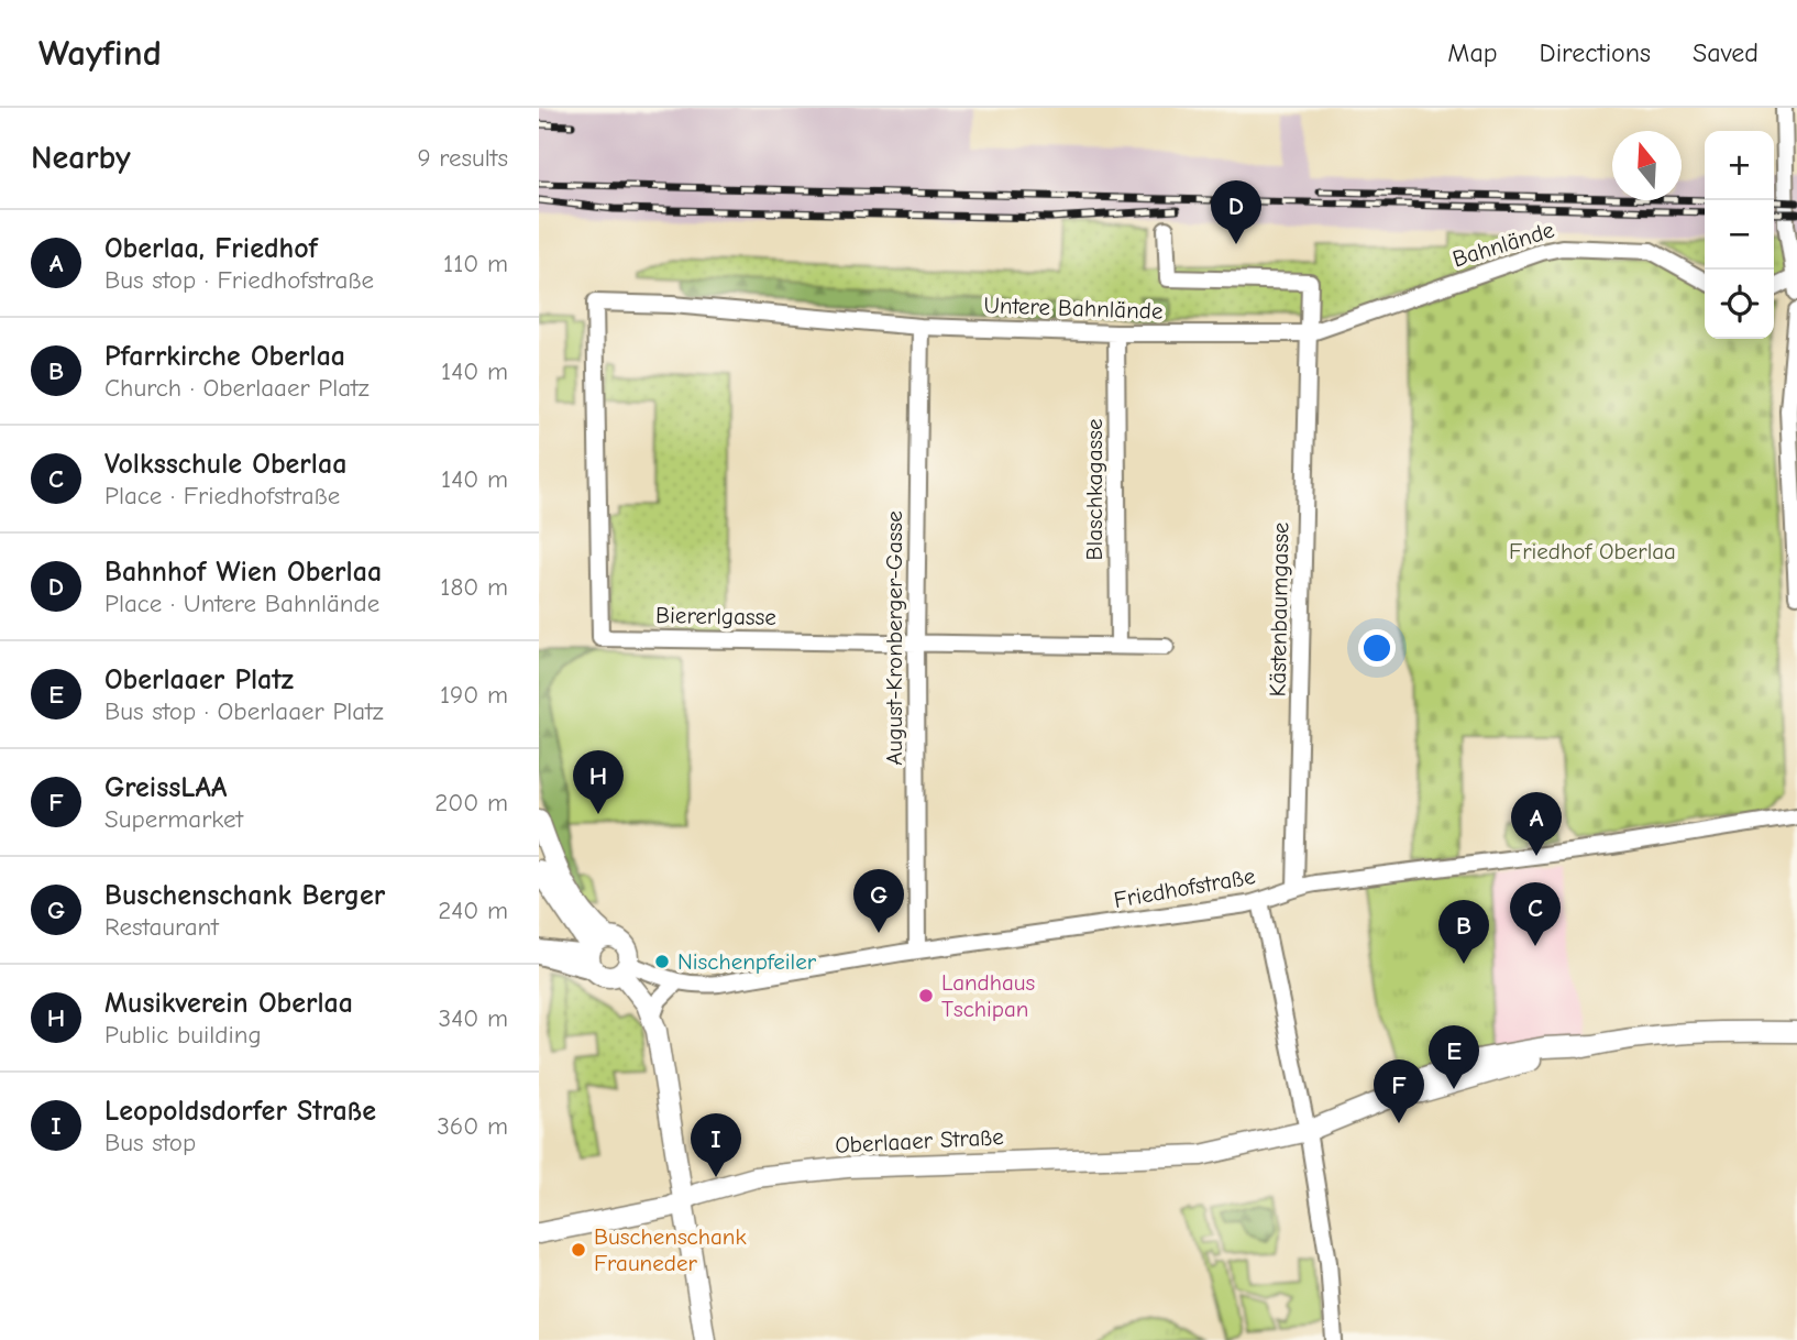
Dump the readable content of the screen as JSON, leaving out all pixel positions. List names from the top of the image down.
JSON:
{
  "streets": {
    "main road": ["Oberlaaer Straße"],
    "street": [
      "Bahnlände",
      "Untere Bahnlände",
      "Blaschkagasse",
      "Kästenbaumgasse",
      "Biererlgasse",
      "August-Kronberger-Gasse",
      "Friedhofstraße"
    ]
  },
  "crossings": [
    ["Bahnlände", "Untere Bahnlände"],
    ["Bahnlände", "Kästenbaumgasse"],
    ["Untere Bahnlände", "Blaschkagasse"],
    ["Untere Bahnlände", "Kästenbaumgasse"],
    ["Untere Bahnlände", "Biererlgasse"],
    ["Untere Bahnlände", "August-Kronberger-Gasse"],
    ["Blaschkagasse", "Biererlgasse"],
    ["Kästenbaumgasse", "Friedhofstraße"],
    ["Biererlgasse", "August-Kronberger-Gasse"],
    ["August-Kronberger-Gasse", "Friedhofstraße"]
  ],
  "parks": ["Friedhof Oberlaa"],
  "places": ["Nischenpfeiler", "Landhaus Tschipan", "Buschenschank Frauneder"],
  "north": "top",
  "page": {
    "header": "Wayfind",
    "nav": ["Map", "Directions", "Saved"],
    "heading": ["Nearby", "9 results"],
    "map_buttons": ["+", "−"],
    "pins": [
      "D",
      "H",
      "A",
      "G",
      "C",
      "B",
      "E",
      "F",
      "I"
    ],
    "list": [
      {
        "mark": "A",
        "name": "Oberlaa, Friedhof",
        "note": "Bus stop · Friedhofstraße",
        "value": "110 m"
      },
      {
        "mark": "B",
        "name": "Pfarrkirche Oberlaa",
        "note": "Church · Oberlaaer Platz",
        "value": "140 m"
      },
      {
        "mark": "C",
        "name": "Volksschule Oberlaa",
        "note": "Place · Friedhofstraße",
        "value": "140 m"
      },
      {
        "mark": "D",
        "name": "Bahnhof Wien Oberlaa",
        "note": "Place · Untere Bahnlände",
        "value": "180 m"
      },
      {
        "mark": "E",
        "name": "Oberlaaer Platz",
        "note": "Bus stop · Oberlaaer Platz",
        "value": "190 m"
      },
      {
        "mark": "F",
        "name": "GreissLAA",
        "note": "Supermarket",
        "value": "200 m"
      },
      {
        "mark": "G",
        "name": "Buschenschank Berger",
        "note": "Restaurant",
        "value": "240 m"
      },
      {
        "mark": "H",
        "name": "Musikverein Oberlaa",
        "note": "Public building",
        "value": "340 m"
      },
      {
        "mark": "I",
        "name": "Leopoldsdorfer Straße",
        "note": "Bus stop",
        "value": "360 m"
      }
    ]
  }
}
